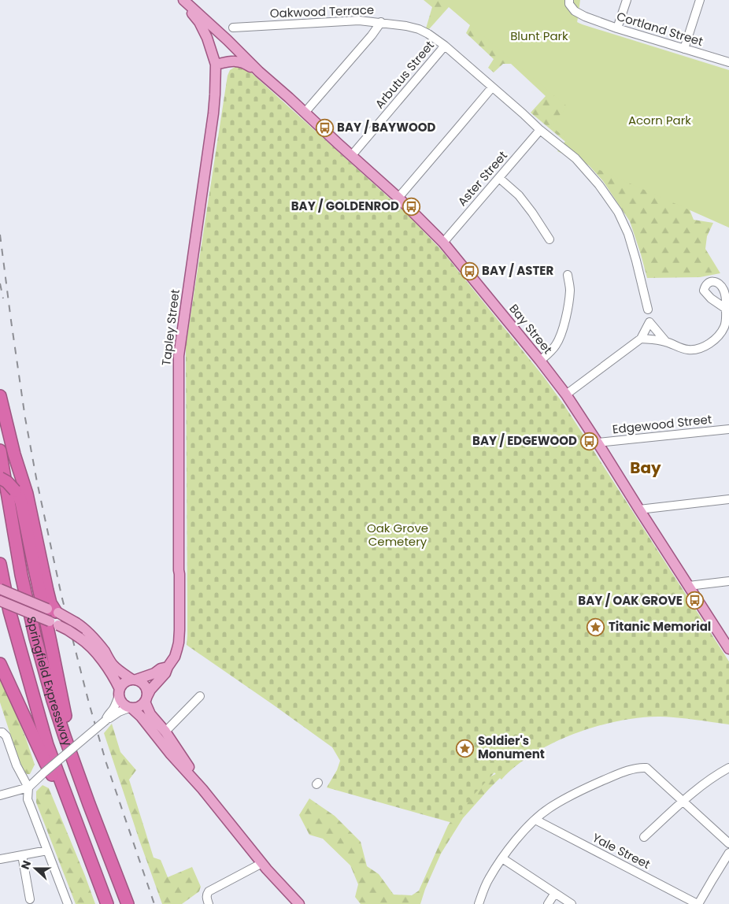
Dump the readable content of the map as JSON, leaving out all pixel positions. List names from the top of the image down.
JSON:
{
  "streets": {
    "highway": ["Springfield Expressway"],
    "main road": ["Tapley Street", "Bay Street"],
    "street": [
      "Oakwood Terrace",
      "Cortland Street",
      "Arbutus Street",
      "Aster Street",
      "Edgewood Street",
      "Yale Street"
    ]
  },
  "crossings": [
    ["Oakwood Terrace", "Arbutus Street"],
    ["Oakwood Terrace", "Aster Street"],
    ["Arbutus Street", "Bay Street"],
    ["Aster Street", "Bay Street"],
    ["Tapley Street", "Bay Street"],
    ["Bay Street", "Edgewood Street"]
  ],
  "districts": ["Bay"],
  "parks": ["Blunt Park", "Acorn Park", "Oak Grove Cemetery"],
  "places": {
    "bus stop": [
      "BAY / BAYWOOD",
      "BAY / GOLDENROD",
      "BAY / ASTER",
      "BAY / EDGEWOOD",
      "BAY / OAK GROVE"
    ],
    "place": ["Titanic Memorial", "Soldier's Monument"]
  },
  "north": "left"
}
